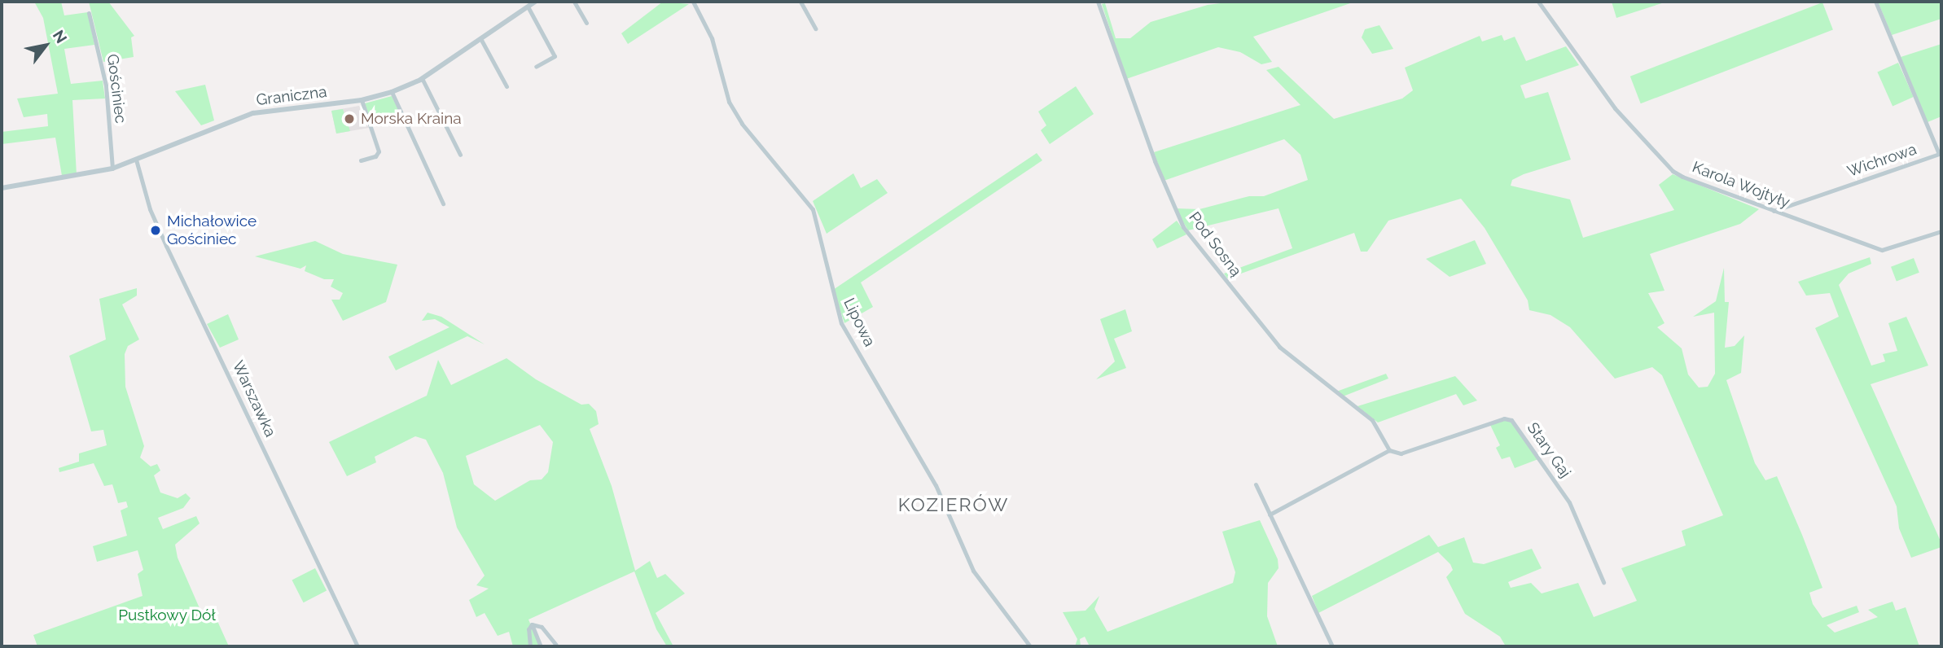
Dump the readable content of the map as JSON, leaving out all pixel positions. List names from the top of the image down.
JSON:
{
  "streets": {
    "street": [
      "Gościniec",
      "Graniczna",
      "Wichrowa",
      "Karola Wojtyły",
      "Pod Sosną",
      "Lipowa",
      "Warszawka",
      "Stary Gaj"
    ]
  },
  "crossings": [
    ["Gościniec", "Graniczna"],
    ["Graniczna", "Warszawka"],
    ["Wichrowa", "Karola Wojtyły"],
    ["Pod Sosną", "Stary Gaj"]
  ],
  "districts": ["KOZIERÓW"],
  "parks": ["Pustkowy Dół"],
  "places": ["Morska Kraina", "Michałowice Gościniec"],
  "north": "top right"
}
